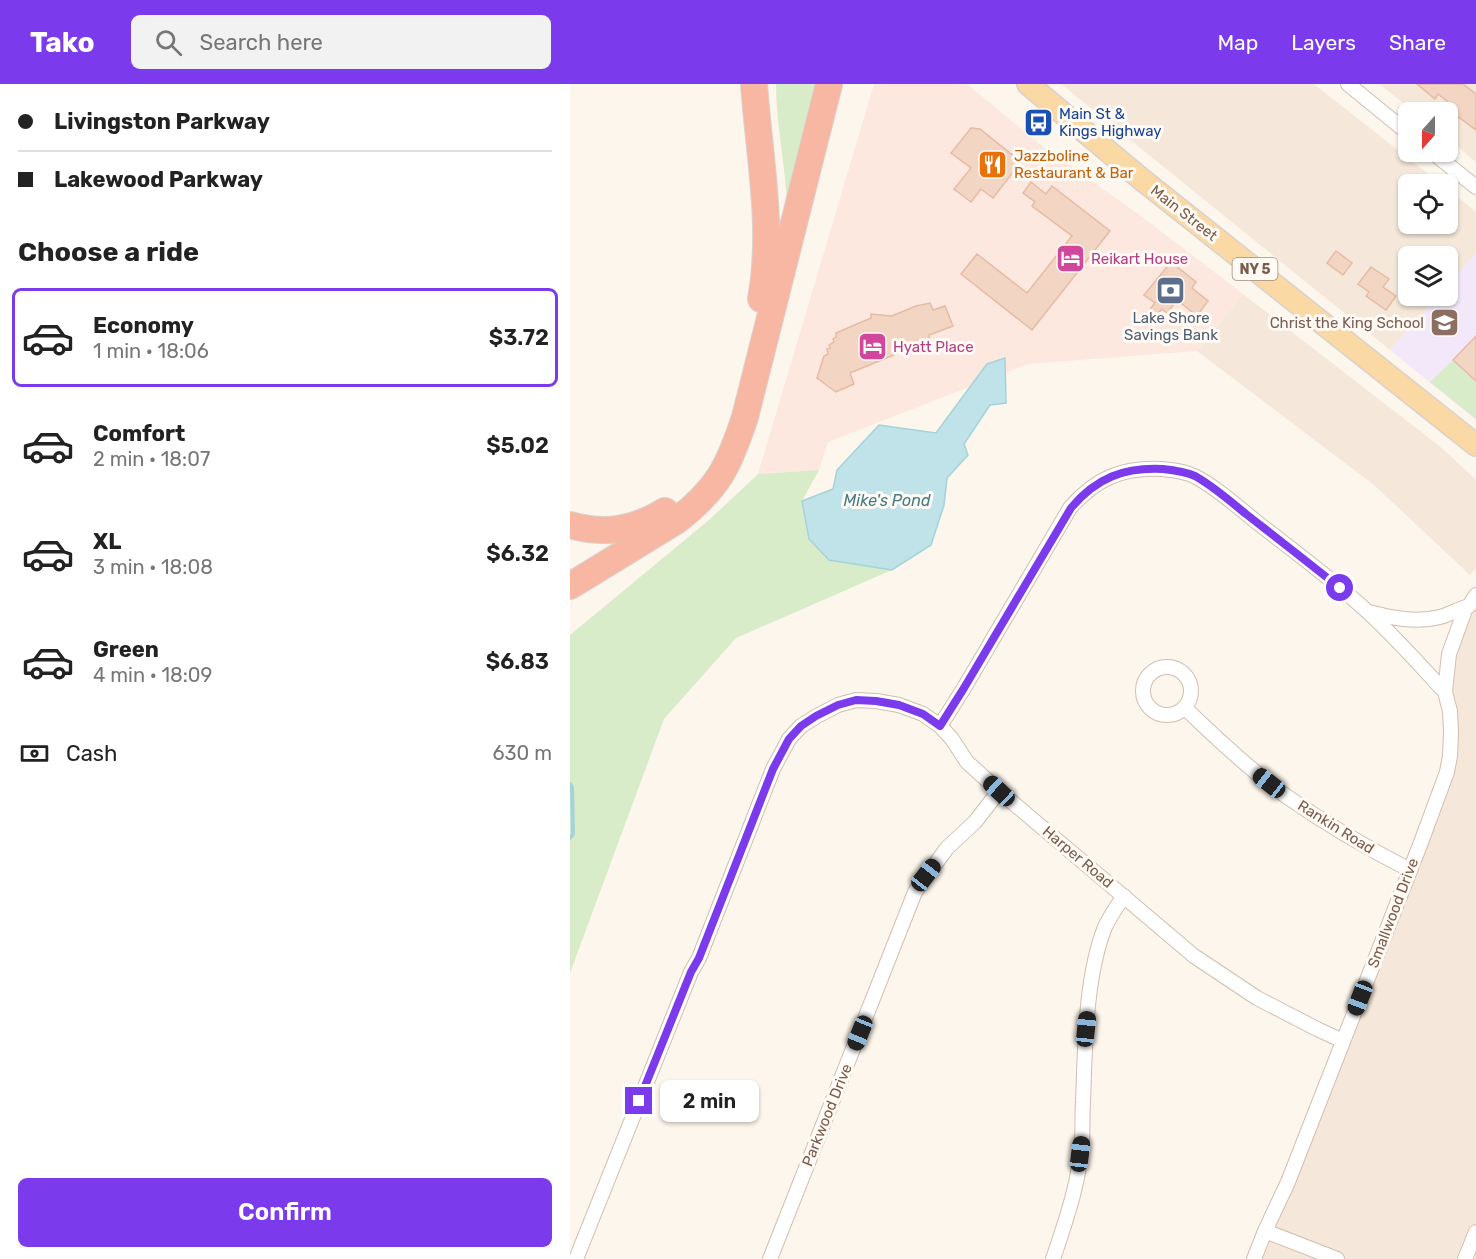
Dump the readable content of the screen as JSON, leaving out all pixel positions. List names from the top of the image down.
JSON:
{
  "streets": {
    "main road": ["Main Street", "NY 5"],
    "street": [
      "Rankin Road",
      "Harper Road",
      "Smallwood Drive",
      "Parkwood Drive"
    ]
  },
  "crossings": [
    ["Rankin Road", "Smallwood Drive"],
    ["Harper Road", "Smallwood Drive"],
    ["Harper Road", "Parkwood Drive"]
  ],
  "water": ["Mike's Pond"],
  "places": {
    "bus stop": ["Main St & Kings Highway"],
    "restaurant": ["Jazzboline Restaurant & Bar"],
    "hotel": ["Reikart House", "Hyatt Place"],
    "bank": ["Lake Shore Savings Bank"],
    "school or university": ["Christ the King School"]
  },
  "north": "bottom",
  "page": {
    "header": "Tako",
    "search": "Search here",
    "nav": ["Map", "Layers", "Share"],
    "banner": ["Livingston Parkway", "Lakewood Parkway"],
    "heading": "Choose a ride",
    "list": [
      {
        "name": "Economy",
        "note": "1 min · 18:06",
        "value": "$3.72"
      },
      {
        "name": "Comfort",
        "note": "2 min · 18:07",
        "value": "$5.02"
      },
      {
        "name": "XL",
        "note": "3 min · 18:08",
        "value": "$6.32"
      },
      {
        "name": "Green",
        "note": "4 min · 18:09",
        "value": "$6.83"
      }
    ],
    "pay": ["Cash", "630 m"],
    "bubble": "2 min",
    "buttons": "Confirm"
  }
}
